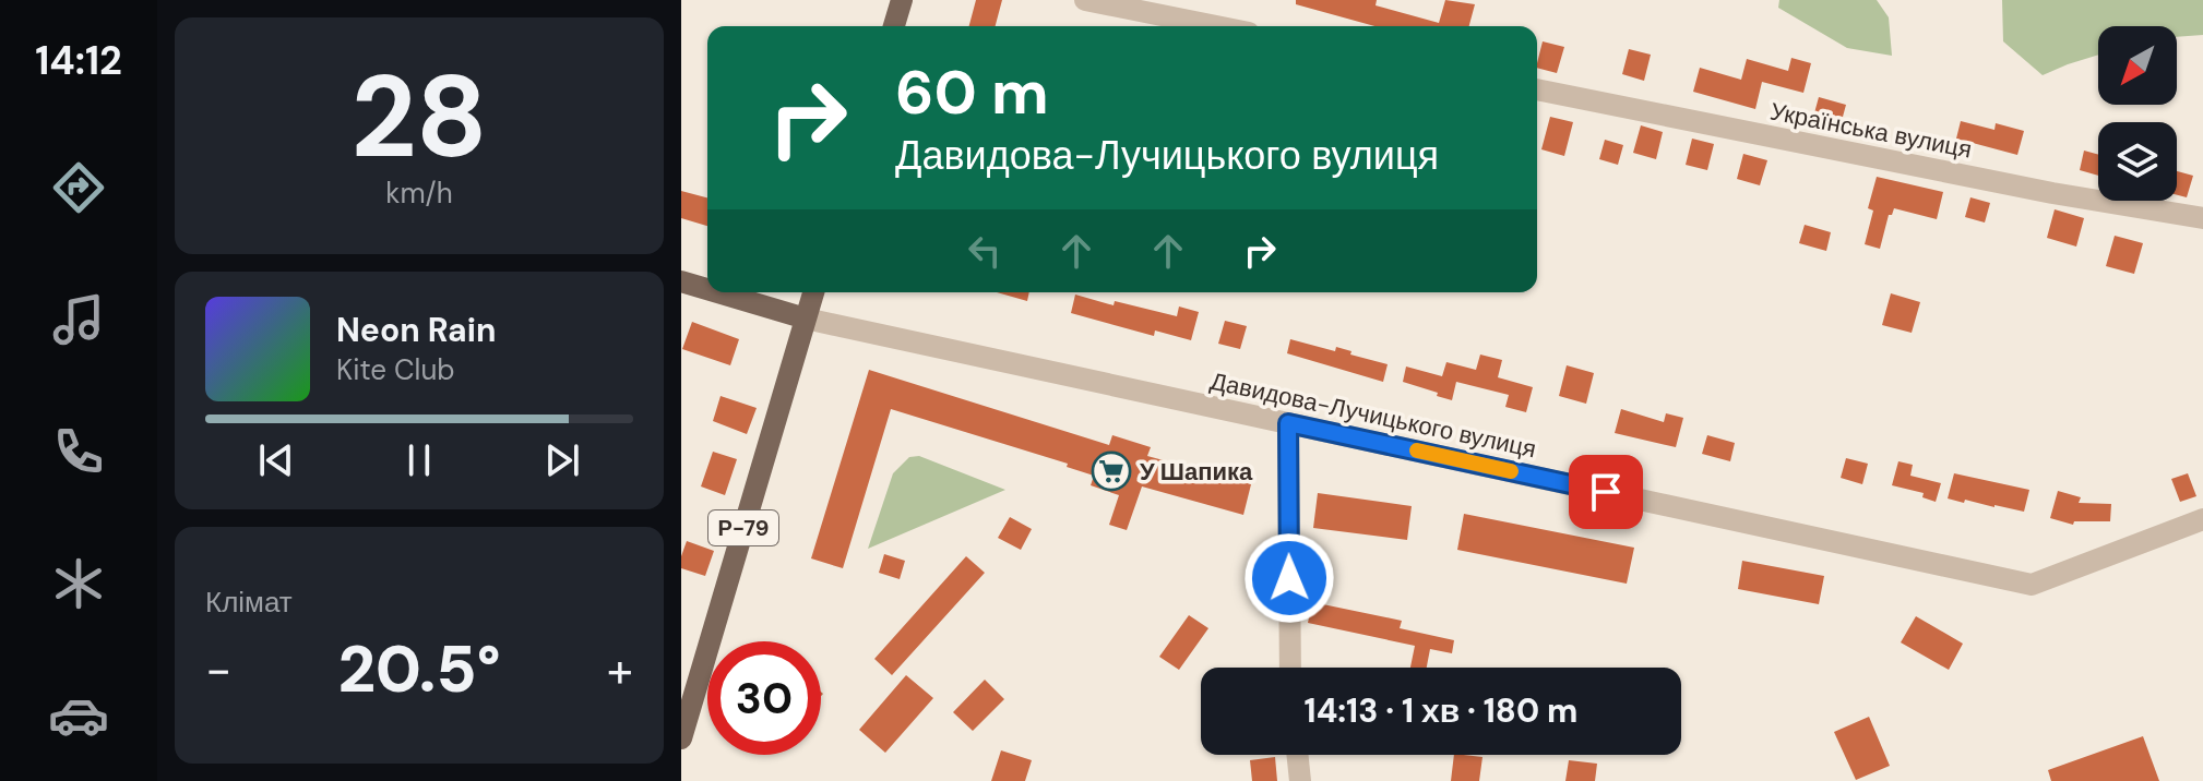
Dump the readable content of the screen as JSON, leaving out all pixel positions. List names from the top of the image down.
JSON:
{
  "streets": {
    "main road": ["Давидова-Лучицького вулиця", "Р-79"],
    "street": ["Українська вулиця"]
  },
  "crossings": [
    ["Давидова-Лучицького вулиця", "Р-79"]
  ],
  "places": {
    "supermarket": ["У Шапика"]
  },
  "north": "bottom left",
  "page": {
    "tabs": "14:12",
    "tile": [
      ["28", "km/h"],
      "Клімат"
    ],
    "turn": ["60 m", "Давидова-Лучицького вулиця"],
    "song": ["Neon Rain", "Kite Club"],
    "heat": ["−", "20.5°", "+"],
    "limit": "30",
    "trip": "14:13 · 1 хв · 180 m"
  }
}
